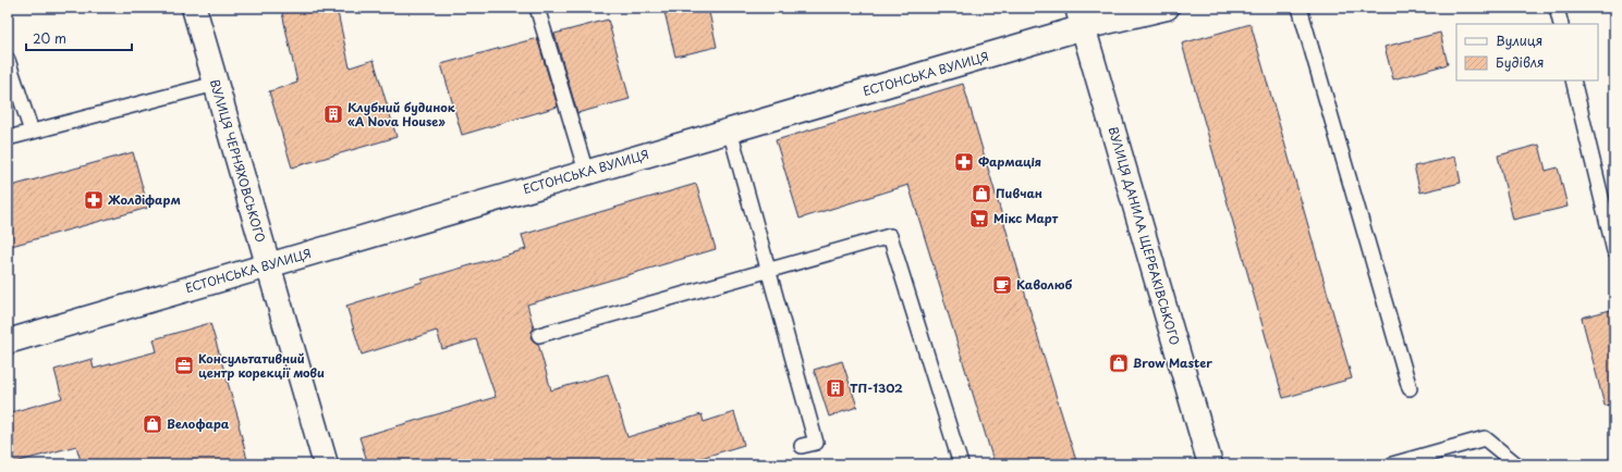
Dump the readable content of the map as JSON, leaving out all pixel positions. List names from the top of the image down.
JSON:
{
  "streets": {
    "street": ["ЕСТОНСЬКА ВУЛИЦЯ", "ВУЛИЦЯ ЧЕРНЯХОВСЬКОГО", "ВУЛИЦЯ ДАНИЛА ЩЕРБАКІВСЬКОГО"]
  },
  "crossings": [
    ["ЕСТОНСЬКА ВУЛИЦЯ", "ВУЛИЦЯ ЧЕРНЯХОВСЬКОГО"],
    ["ЕСТОНСЬКА ВУЛИЦЯ", "ВУЛИЦЯ ДАНИЛА ЩЕРБАКІВСЬКОГО"]
  ],
  "places": {
    "building": ["Клубний будинок «A Nova House»", "ТП-1302"],
    "pharmacy": ["Фармація", "Жолдіфарм"],
    "shop": ["Пивчан", "Brow Master", "Велофара"],
    "supermarket": ["Мікс Март"],
    "cafe": ["Каволюб"],
    "office": ["Консультативний центр корекції мови"]
  },
  "legend": ["Вулиця", "Будівля"],
  "scale_bar": "20 m"
}
